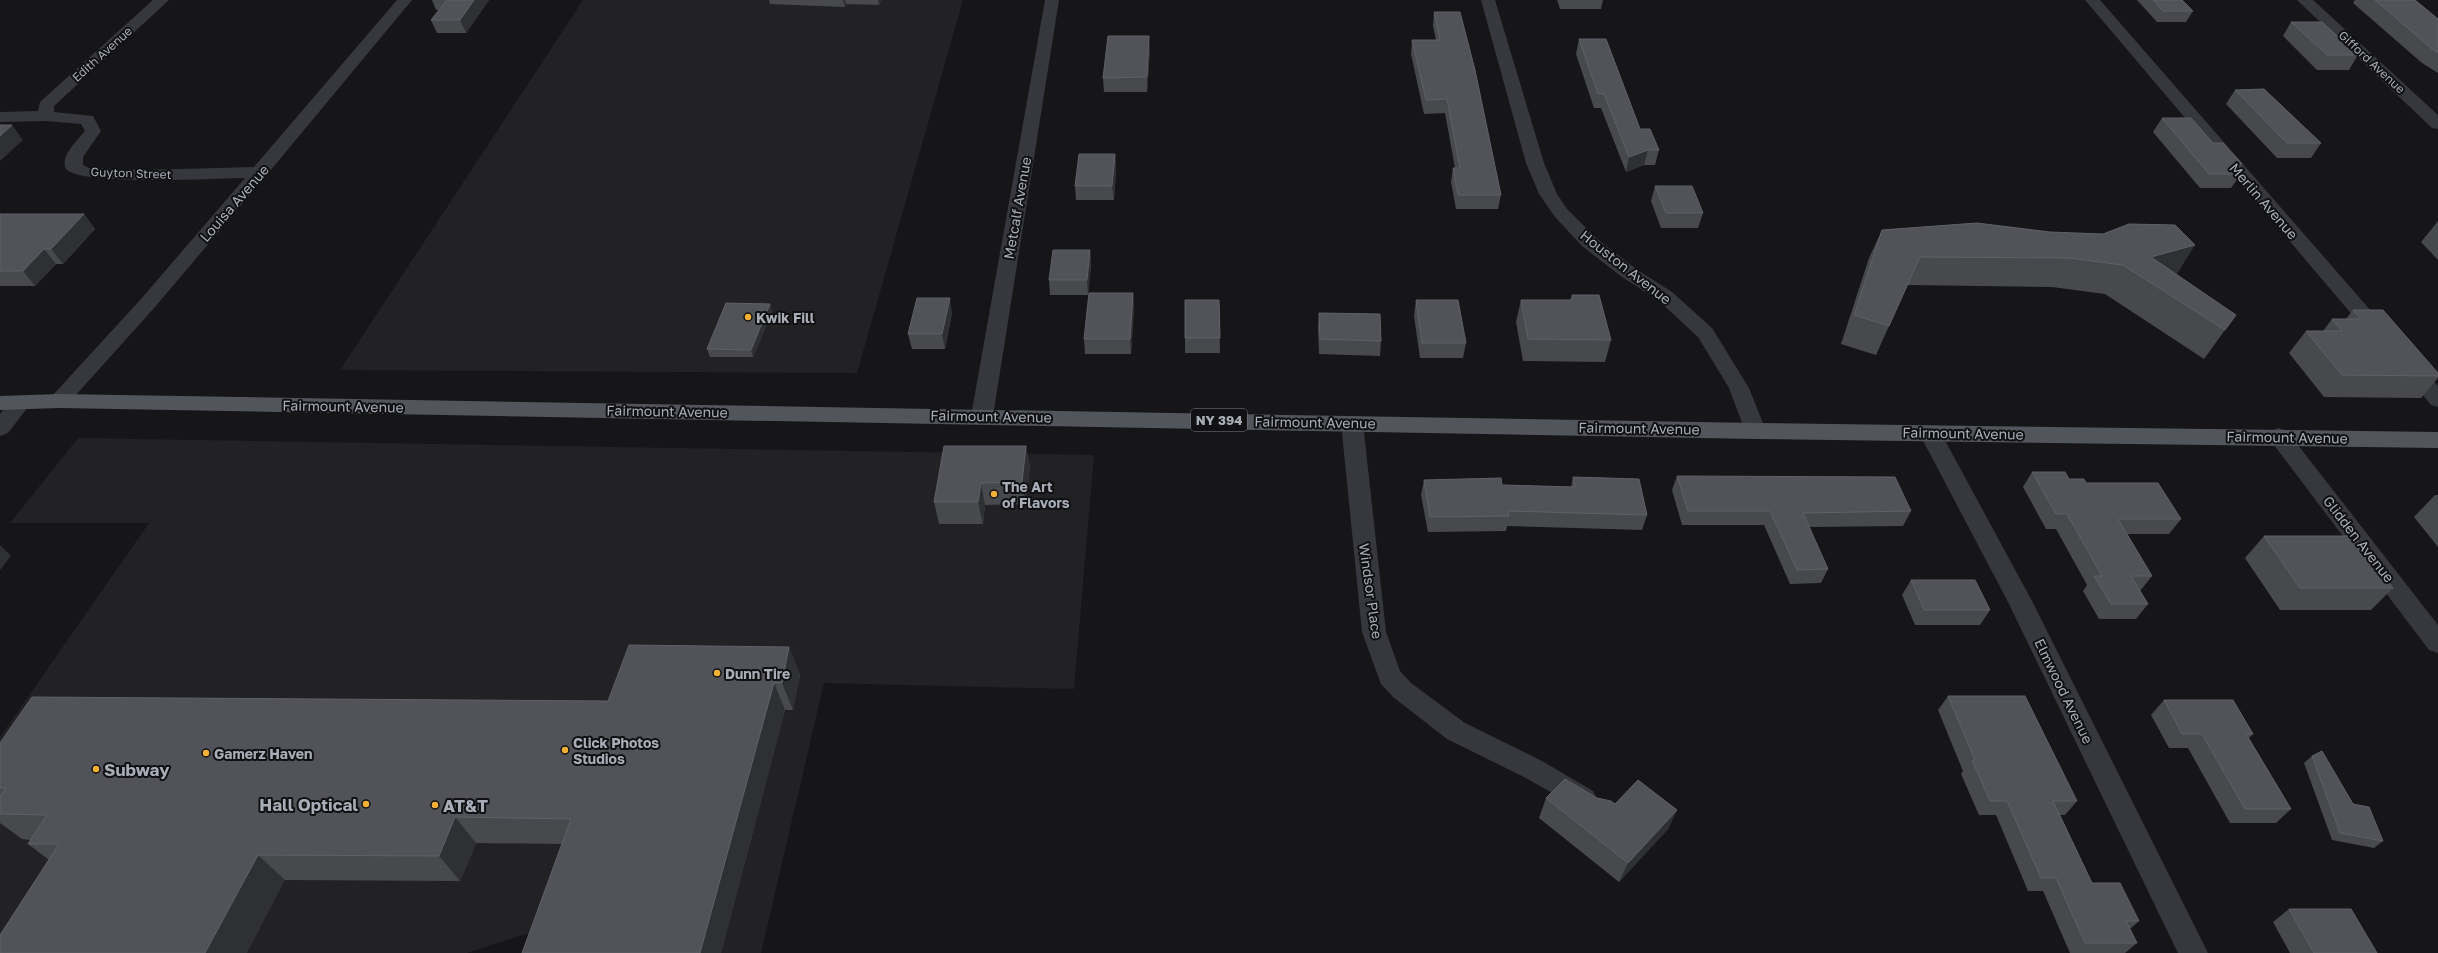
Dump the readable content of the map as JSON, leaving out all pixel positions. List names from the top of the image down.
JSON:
{
  "streets": {
    "main road": ["Fairmount Avenue", "NY 394"],
    "street": [
      "Edith Avenue",
      "Gifford Avenue",
      "Guyton Street",
      "Merlin Avenue",
      "Louisa Avenue",
      "Metcalf Avenue",
      "Houston Avenue",
      "Glidden Avenue",
      "Windsor Place",
      "Elmwood Avenue"
    ]
  },
  "crossings": [
    ["Edith Avenue", "Guyton Street"],
    ["Guyton Street", "Louisa Avenue"],
    ["Louisa Avenue", "Fairmount Avenue"],
    ["Metcalf Avenue", "Fairmount Avenue"],
    ["Houston Avenue", "Fairmount Avenue"],
    ["Fairmount Avenue", "Glidden Avenue"],
    ["Fairmount Avenue", "Windsor Place"],
    ["Fairmount Avenue", "Elmwood Avenue"]
  ],
  "places": [
    "Kwik Fill",
    "The Art of Flavors",
    "Dunn Tire",
    "Click Photos Studios",
    "Gamerz Haven",
    "Subway",
    "Hall Optical",
    "AT&T"
  ]
}
